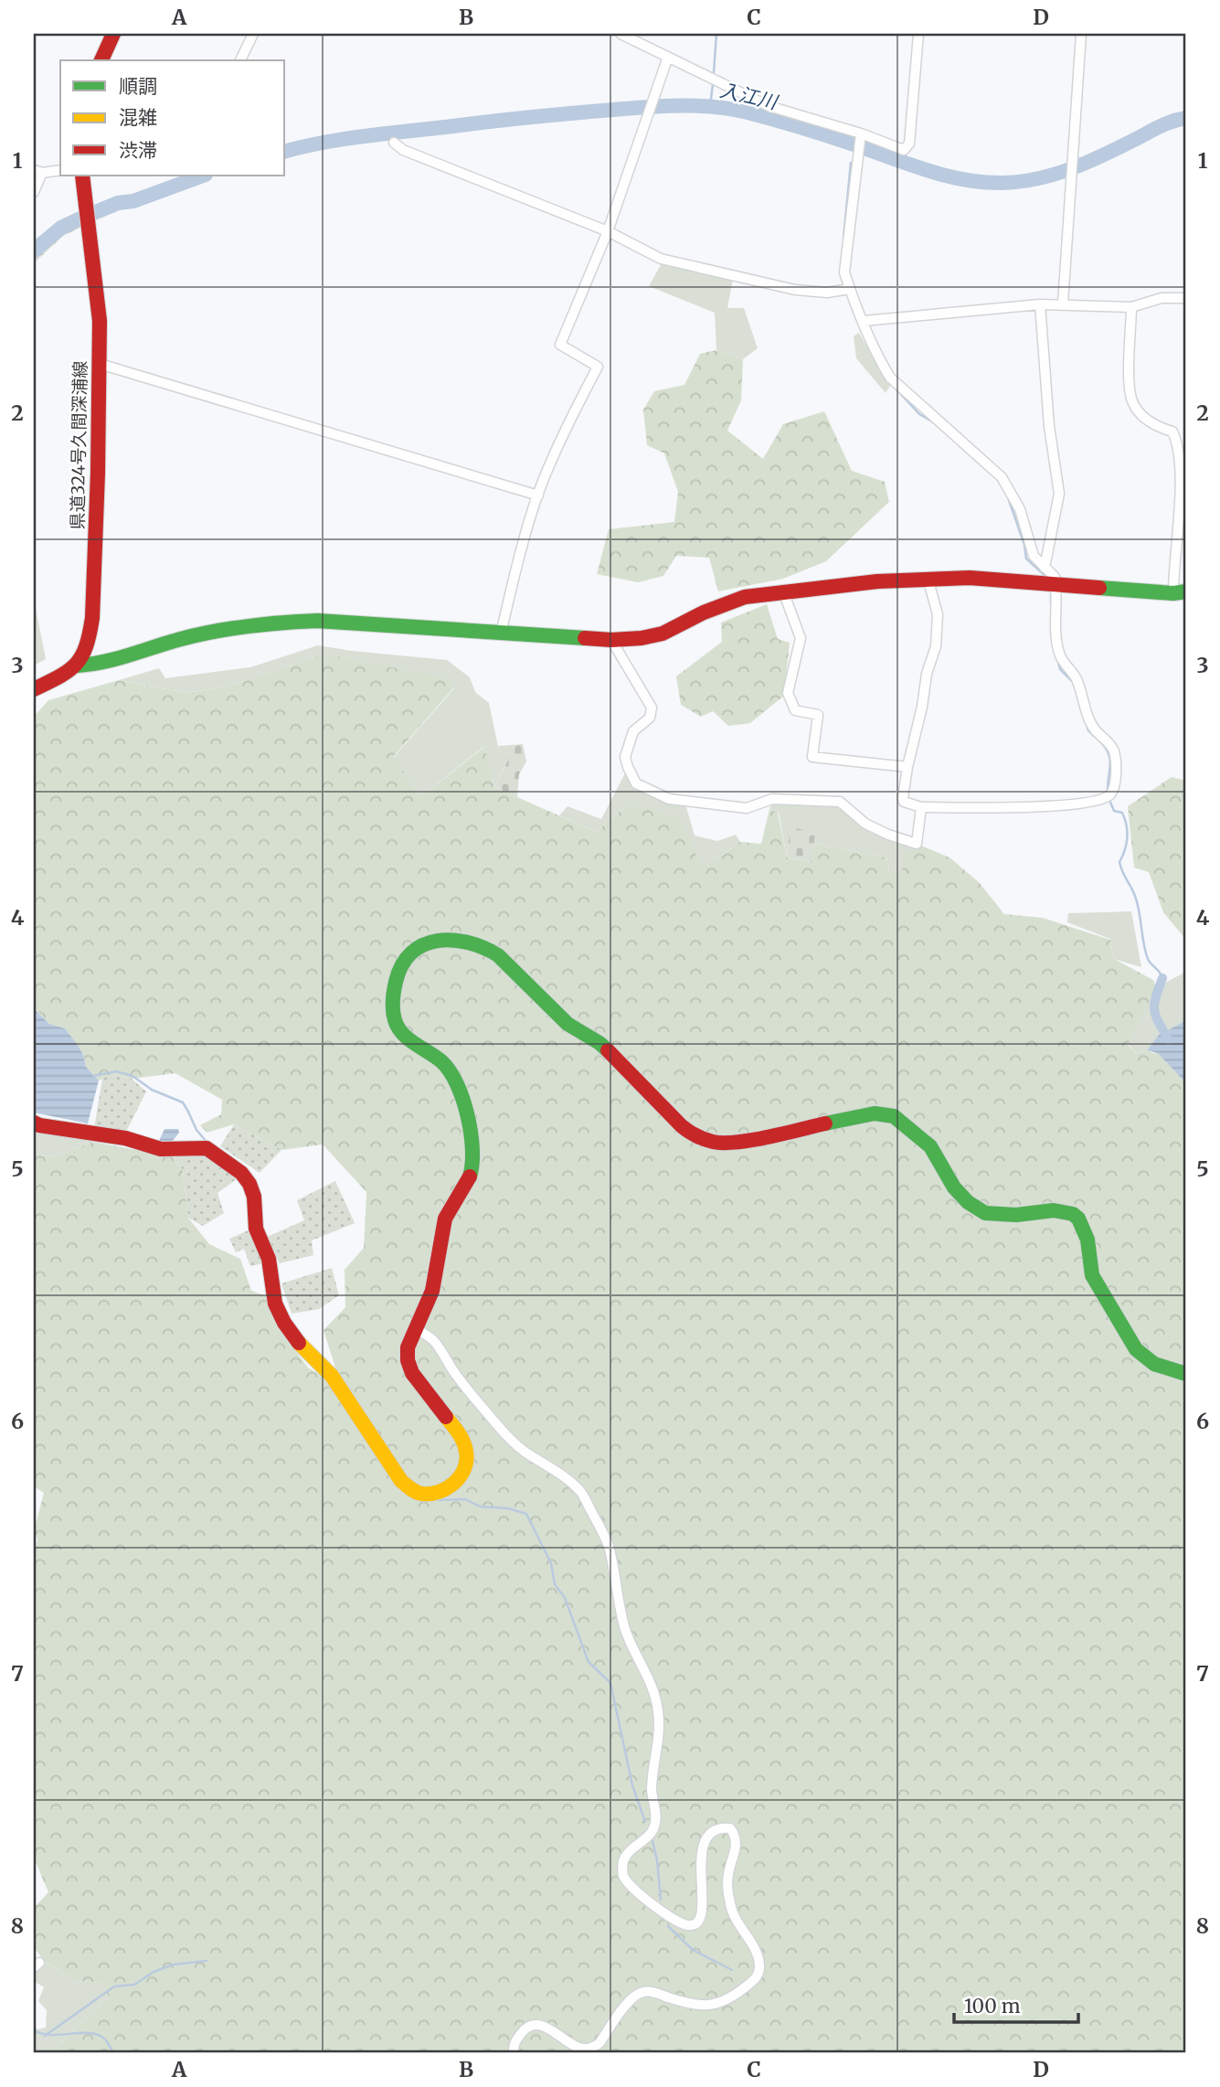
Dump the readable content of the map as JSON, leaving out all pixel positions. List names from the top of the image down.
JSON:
{
  "streets": {
    "street": ["県道324号久間深浦線"]
  },
  "water": ["入江川"],
  "legend": ["順調", "混雑", "渋滞"],
  "scale_bar": "100 m",
  "grid": {
    "columns": [
      "A",
      "B",
      "C",
      "D"
    ],
    "rows": [
      "1",
      "2",
      "3",
      "4",
      "5",
      "6",
      "7",
      "8"
    ]
  }
}
